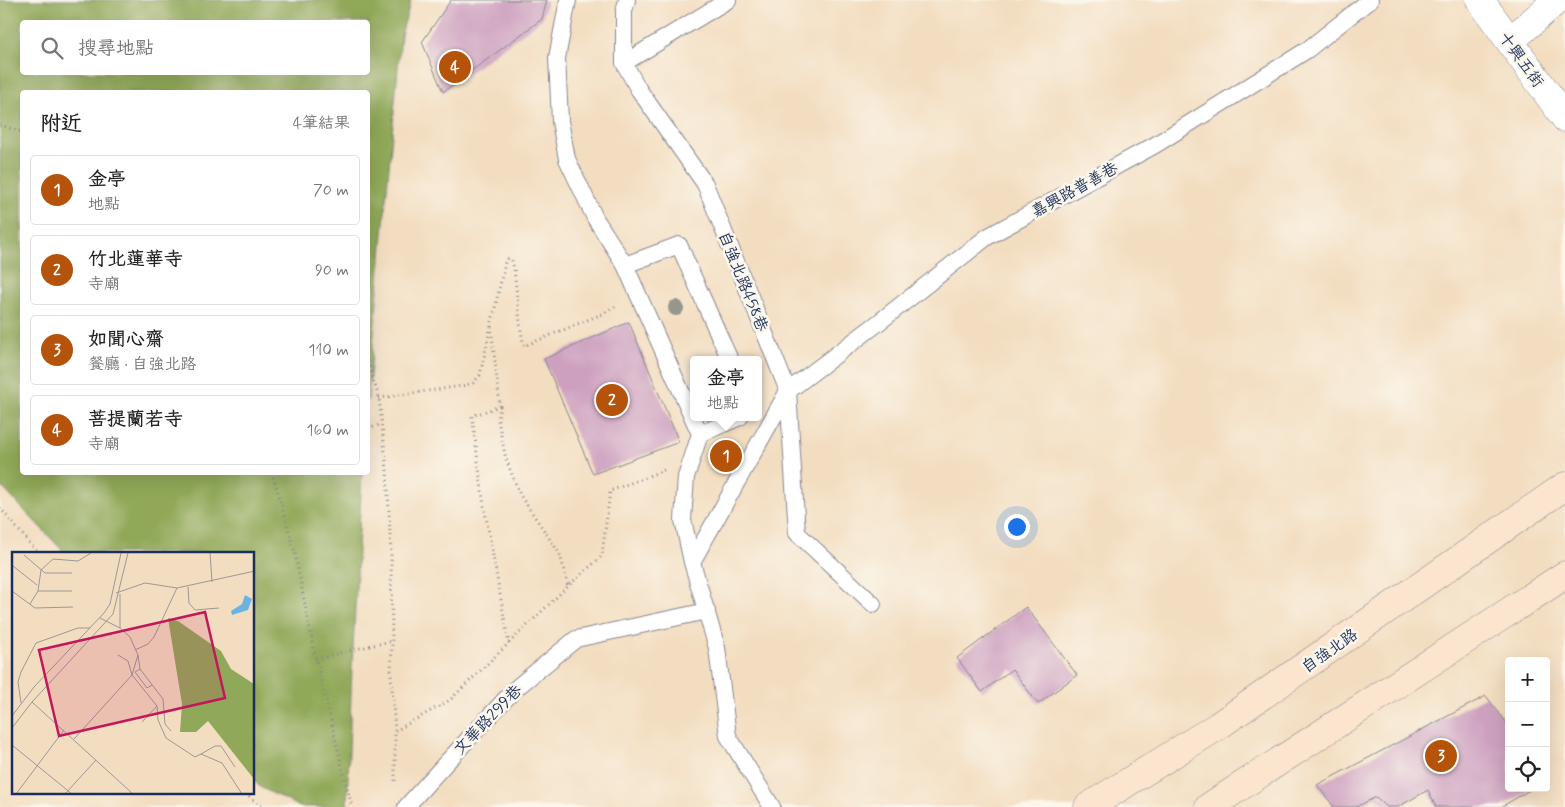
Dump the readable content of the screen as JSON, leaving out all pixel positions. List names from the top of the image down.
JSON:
{
  "streets": {
    "main road": ["自強北路"],
    "street": ["十興五街"],
    "lane": ["嘉興路普善巷", "自強北路458巷", "文華路299巷"]
  },
  "crossings": [
    ["嘉興路普善巷", "自強北路458巷"]
  ],
  "page": {
    "search": "搜尋地點",
    "pins": [
      "4",
      "2",
      "1",
      "3"
    ],
    "heading": ["附近", "4筆結果"],
    "list": [
      {
        "mark": "1",
        "name": "金亭",
        "note": "地點",
        "value": "70 m"
      },
      {
        "mark": "2",
        "name": "竹北蓮華寺",
        "note": "寺廟",
        "value": "90 m"
      },
      {
        "mark": "3",
        "name": "如聞心齋",
        "note": "餐廳 · 自強北路",
        "value": "110 m"
      },
      {
        "mark": "4",
        "name": "菩提蘭若寺",
        "note": "寺廟",
        "value": "160 m"
      }
    ],
    "popup": ["金亭", "地點"],
    "map_buttons": ["+", "−"]
  }
}
